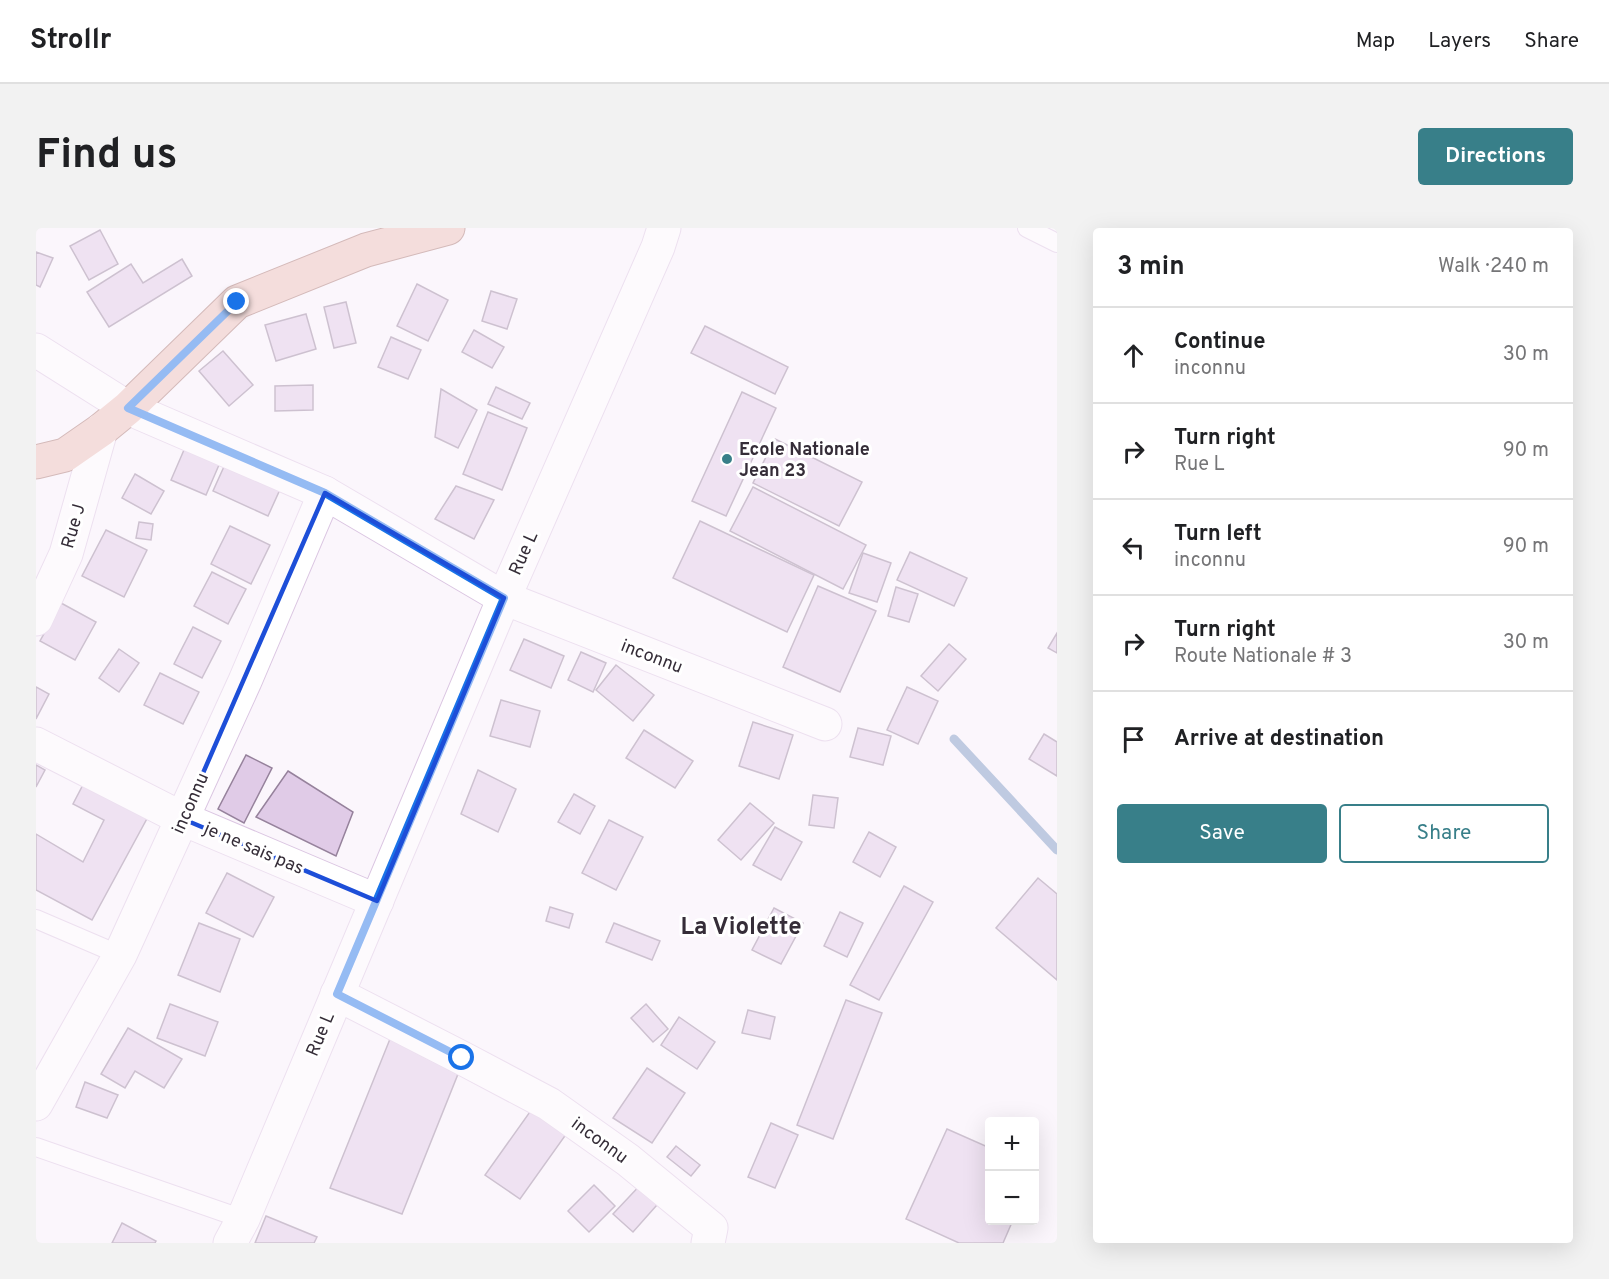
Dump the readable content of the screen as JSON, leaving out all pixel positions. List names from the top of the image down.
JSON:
{
  "streets": {
    "street": [
      "Rue J",
      "Rue L",
      "inconnu",
      "je ne sais pas"
    ]
  },
  "crossings": [
    ["Rue L", "inconnu"],
    ["Rue L", "je ne sais pas"],
    ["inconnu", "je ne sais pas"]
  ],
  "districts": ["La Violette"],
  "places": ["Ecole Nationale Jean 23"],
  "page": {
    "header": "Strollr",
    "nav": ["Map", "Layers", "Share"],
    "buttons": [
      "Directions",
      ["Save", "Share"]
    ],
    "title": "Find us",
    "heading": ["3 min", "Walk · 240 m"],
    "list": [
      ["Continue", "inconnu", "30 m"],
      ["Turn right", "Rue L", "90 m"],
      ["Turn left", "inconnu", "90 m"],
      ["Turn right", "Route Nationale # 3", "30 m"],
      "Arrive at destination"
    ],
    "map_buttons": ["+", "−"]
  }
}
